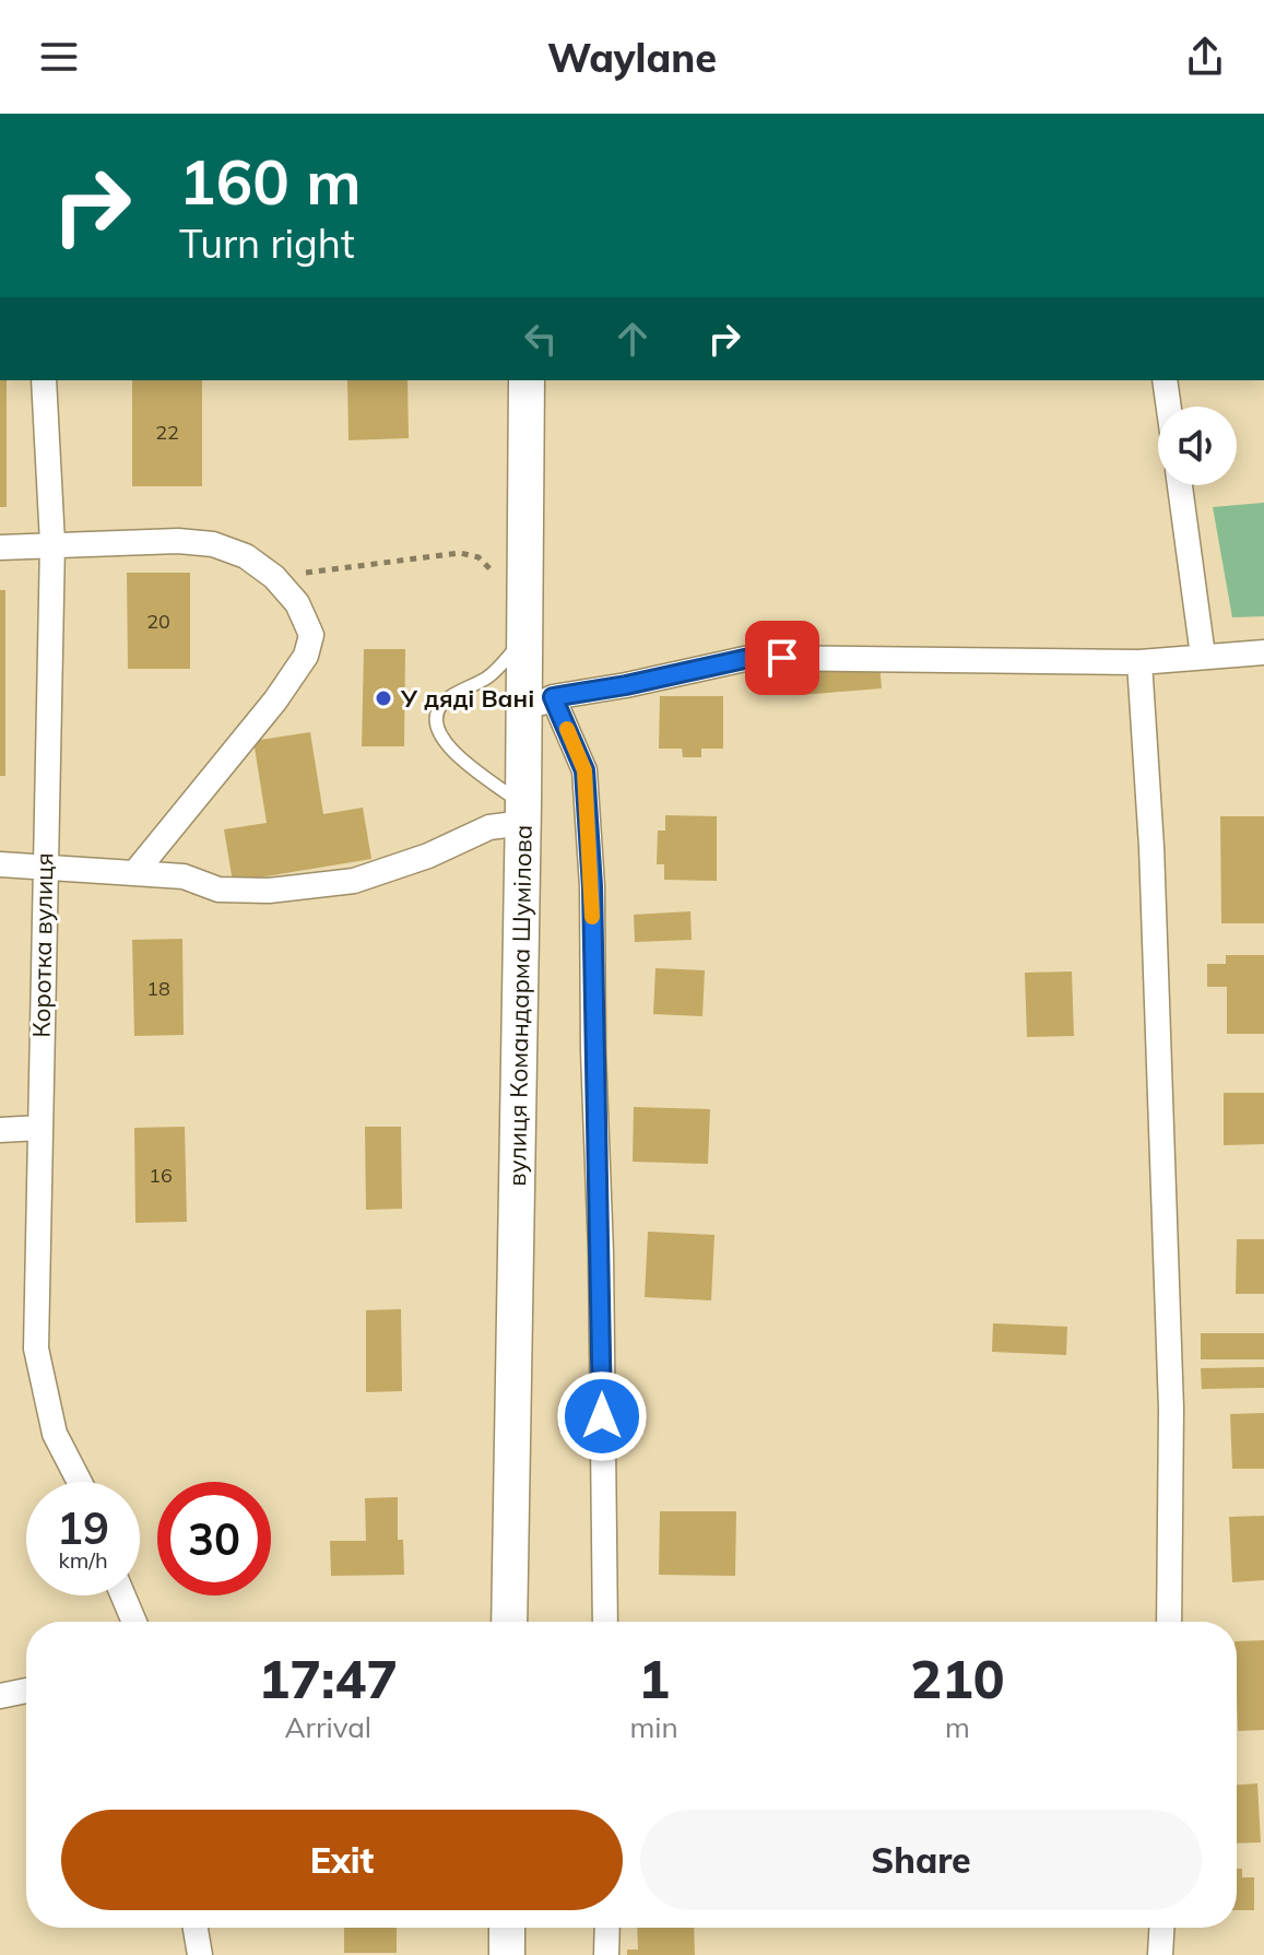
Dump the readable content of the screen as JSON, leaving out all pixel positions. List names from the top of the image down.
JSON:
{
  "streets": {
    "street": ["Коротка вулиця", "вулиця Командарма Шумілова"]
  },
  "places": ["У дяді Вані"],
  "house_numbers": [
    "22",
    "20",
    "18",
    "16"
  ],
  "page": {
    "header": "Waylane",
    "turn": ["160 m", "Turn right"],
    "speed": "19 km/h",
    "limit": "30",
    "eta": [
      "17:47",
      "Arrival",
      "1",
      "min",
      "210",
      "m"
    ],
    "buttons": ["Exit", "Share"]
  }
}
